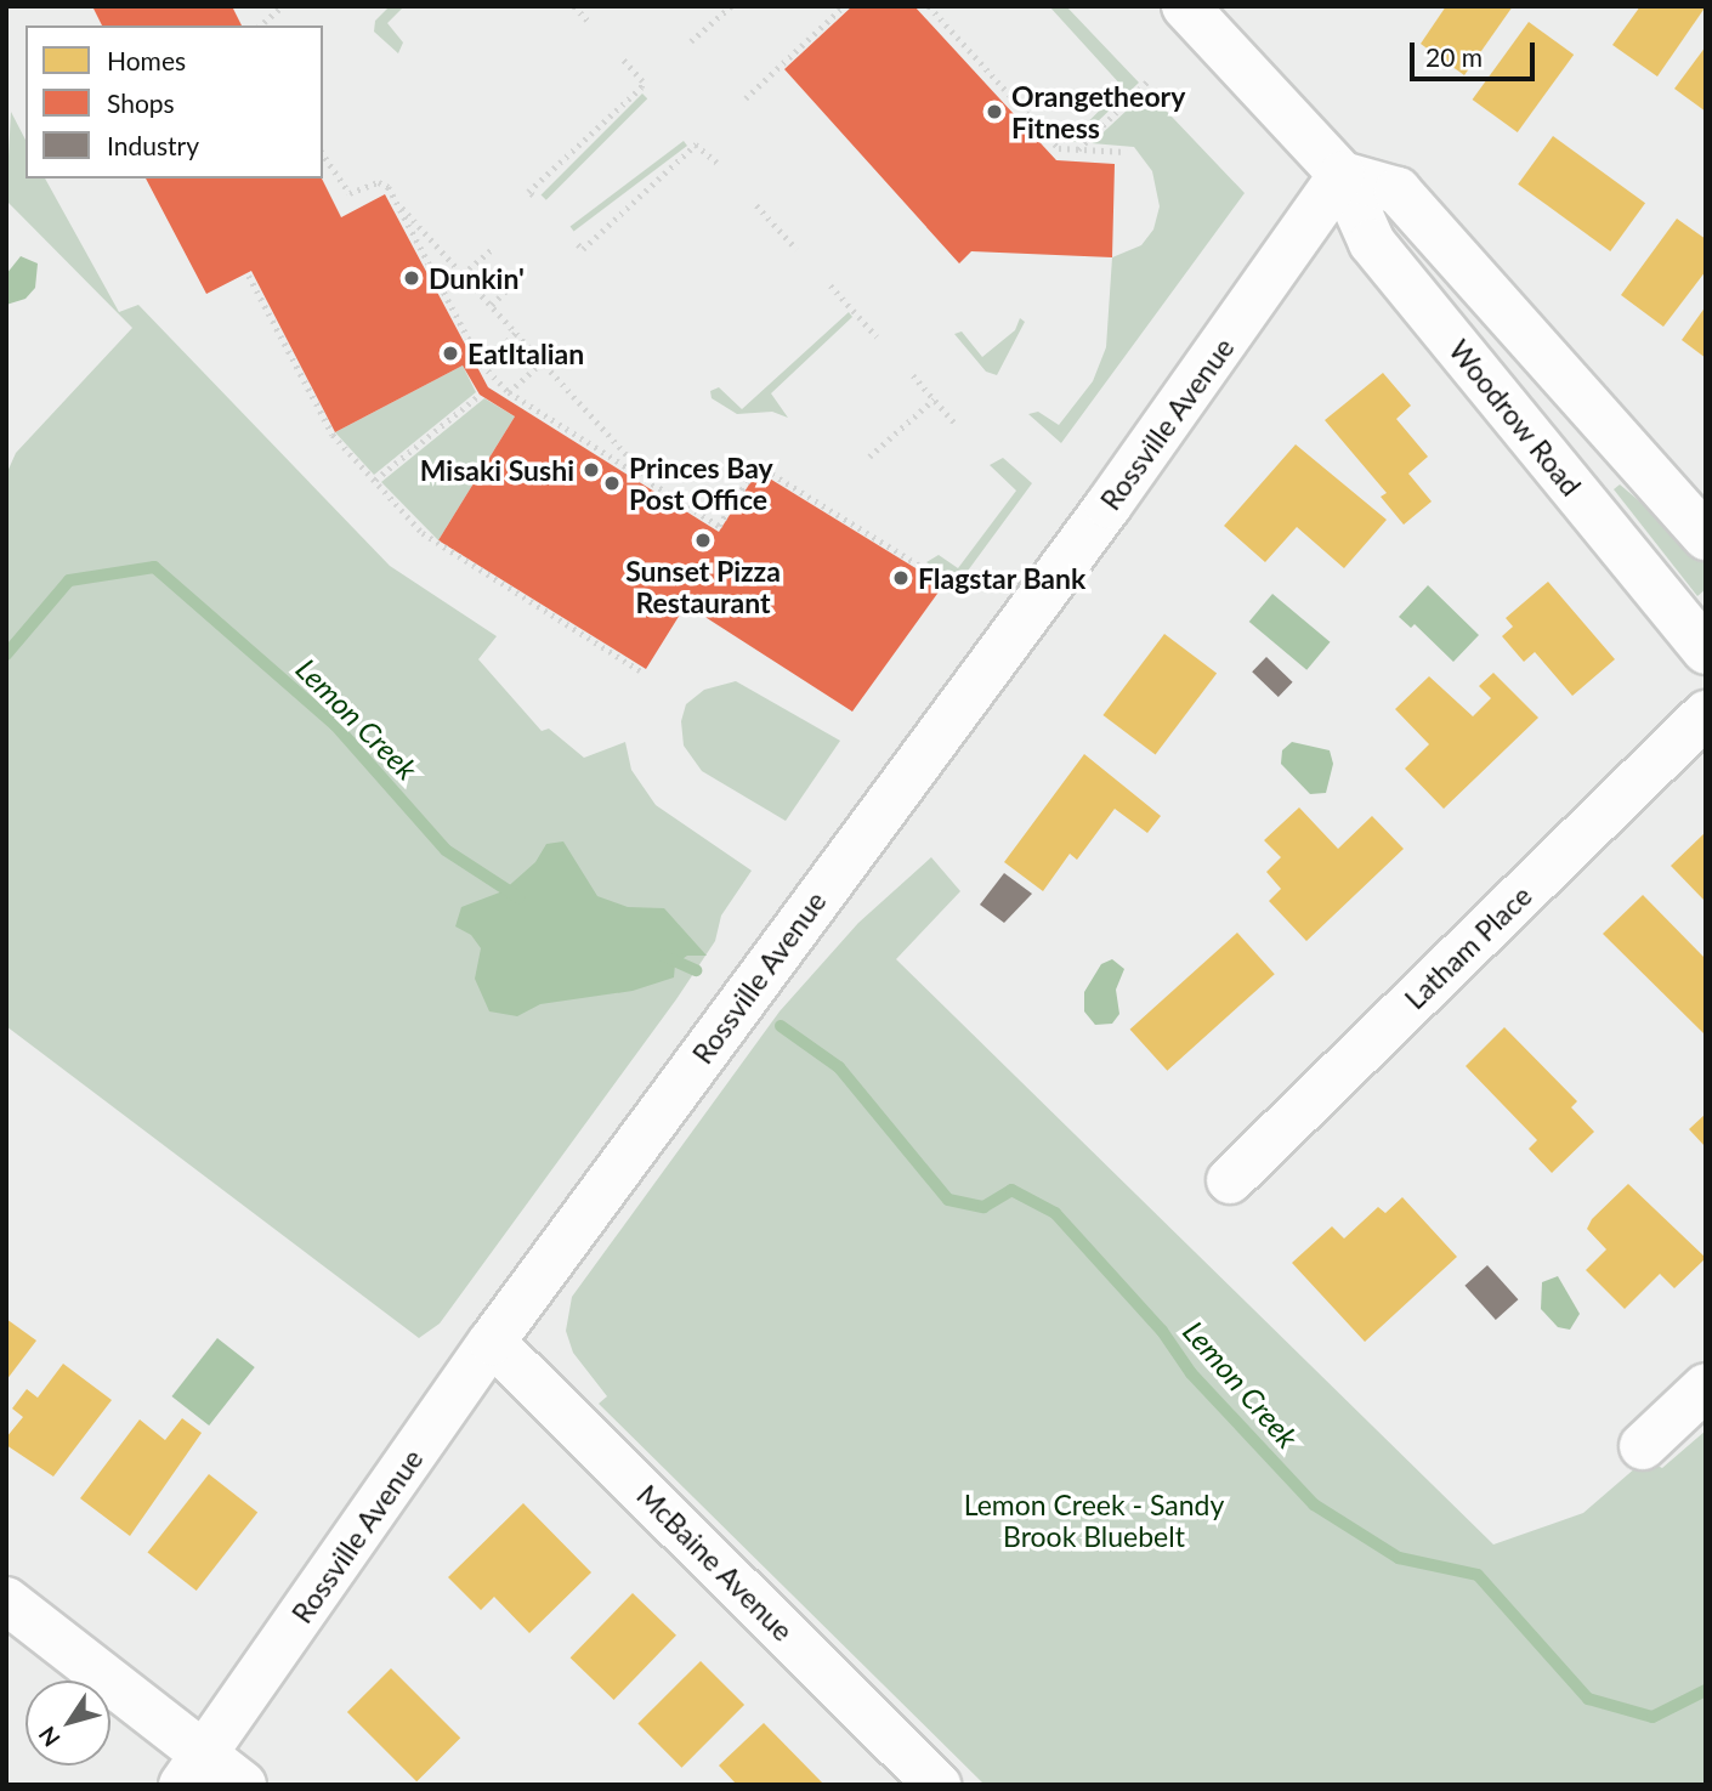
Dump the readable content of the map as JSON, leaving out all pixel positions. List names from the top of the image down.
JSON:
{
  "streets": {
    "street": [
      "Woodrow Road",
      "Rossville Avenue",
      "Latham Place",
      "McBaine Avenue"
    ]
  },
  "crossings": [
    ["Woodrow Road", "Rossville Avenue"],
    ["Rossville Avenue", "McBaine Avenue"]
  ],
  "water": ["Lemon Creek"],
  "parks": ["Lemon Creek - Sandy Brook Bluebelt"],
  "places": [
    "Orangetheory Fitness",
    "Dunkin'",
    "EatItalian",
    "Misaki Sushi",
    "Princes Bay Post Office",
    "Sunset Pizza Restaurant",
    "Flagstar Bank"
  ],
  "legend": ["Homes", "Shops", "Industry"],
  "scale_bar": "20 m",
  "north": "bottom left"
}
